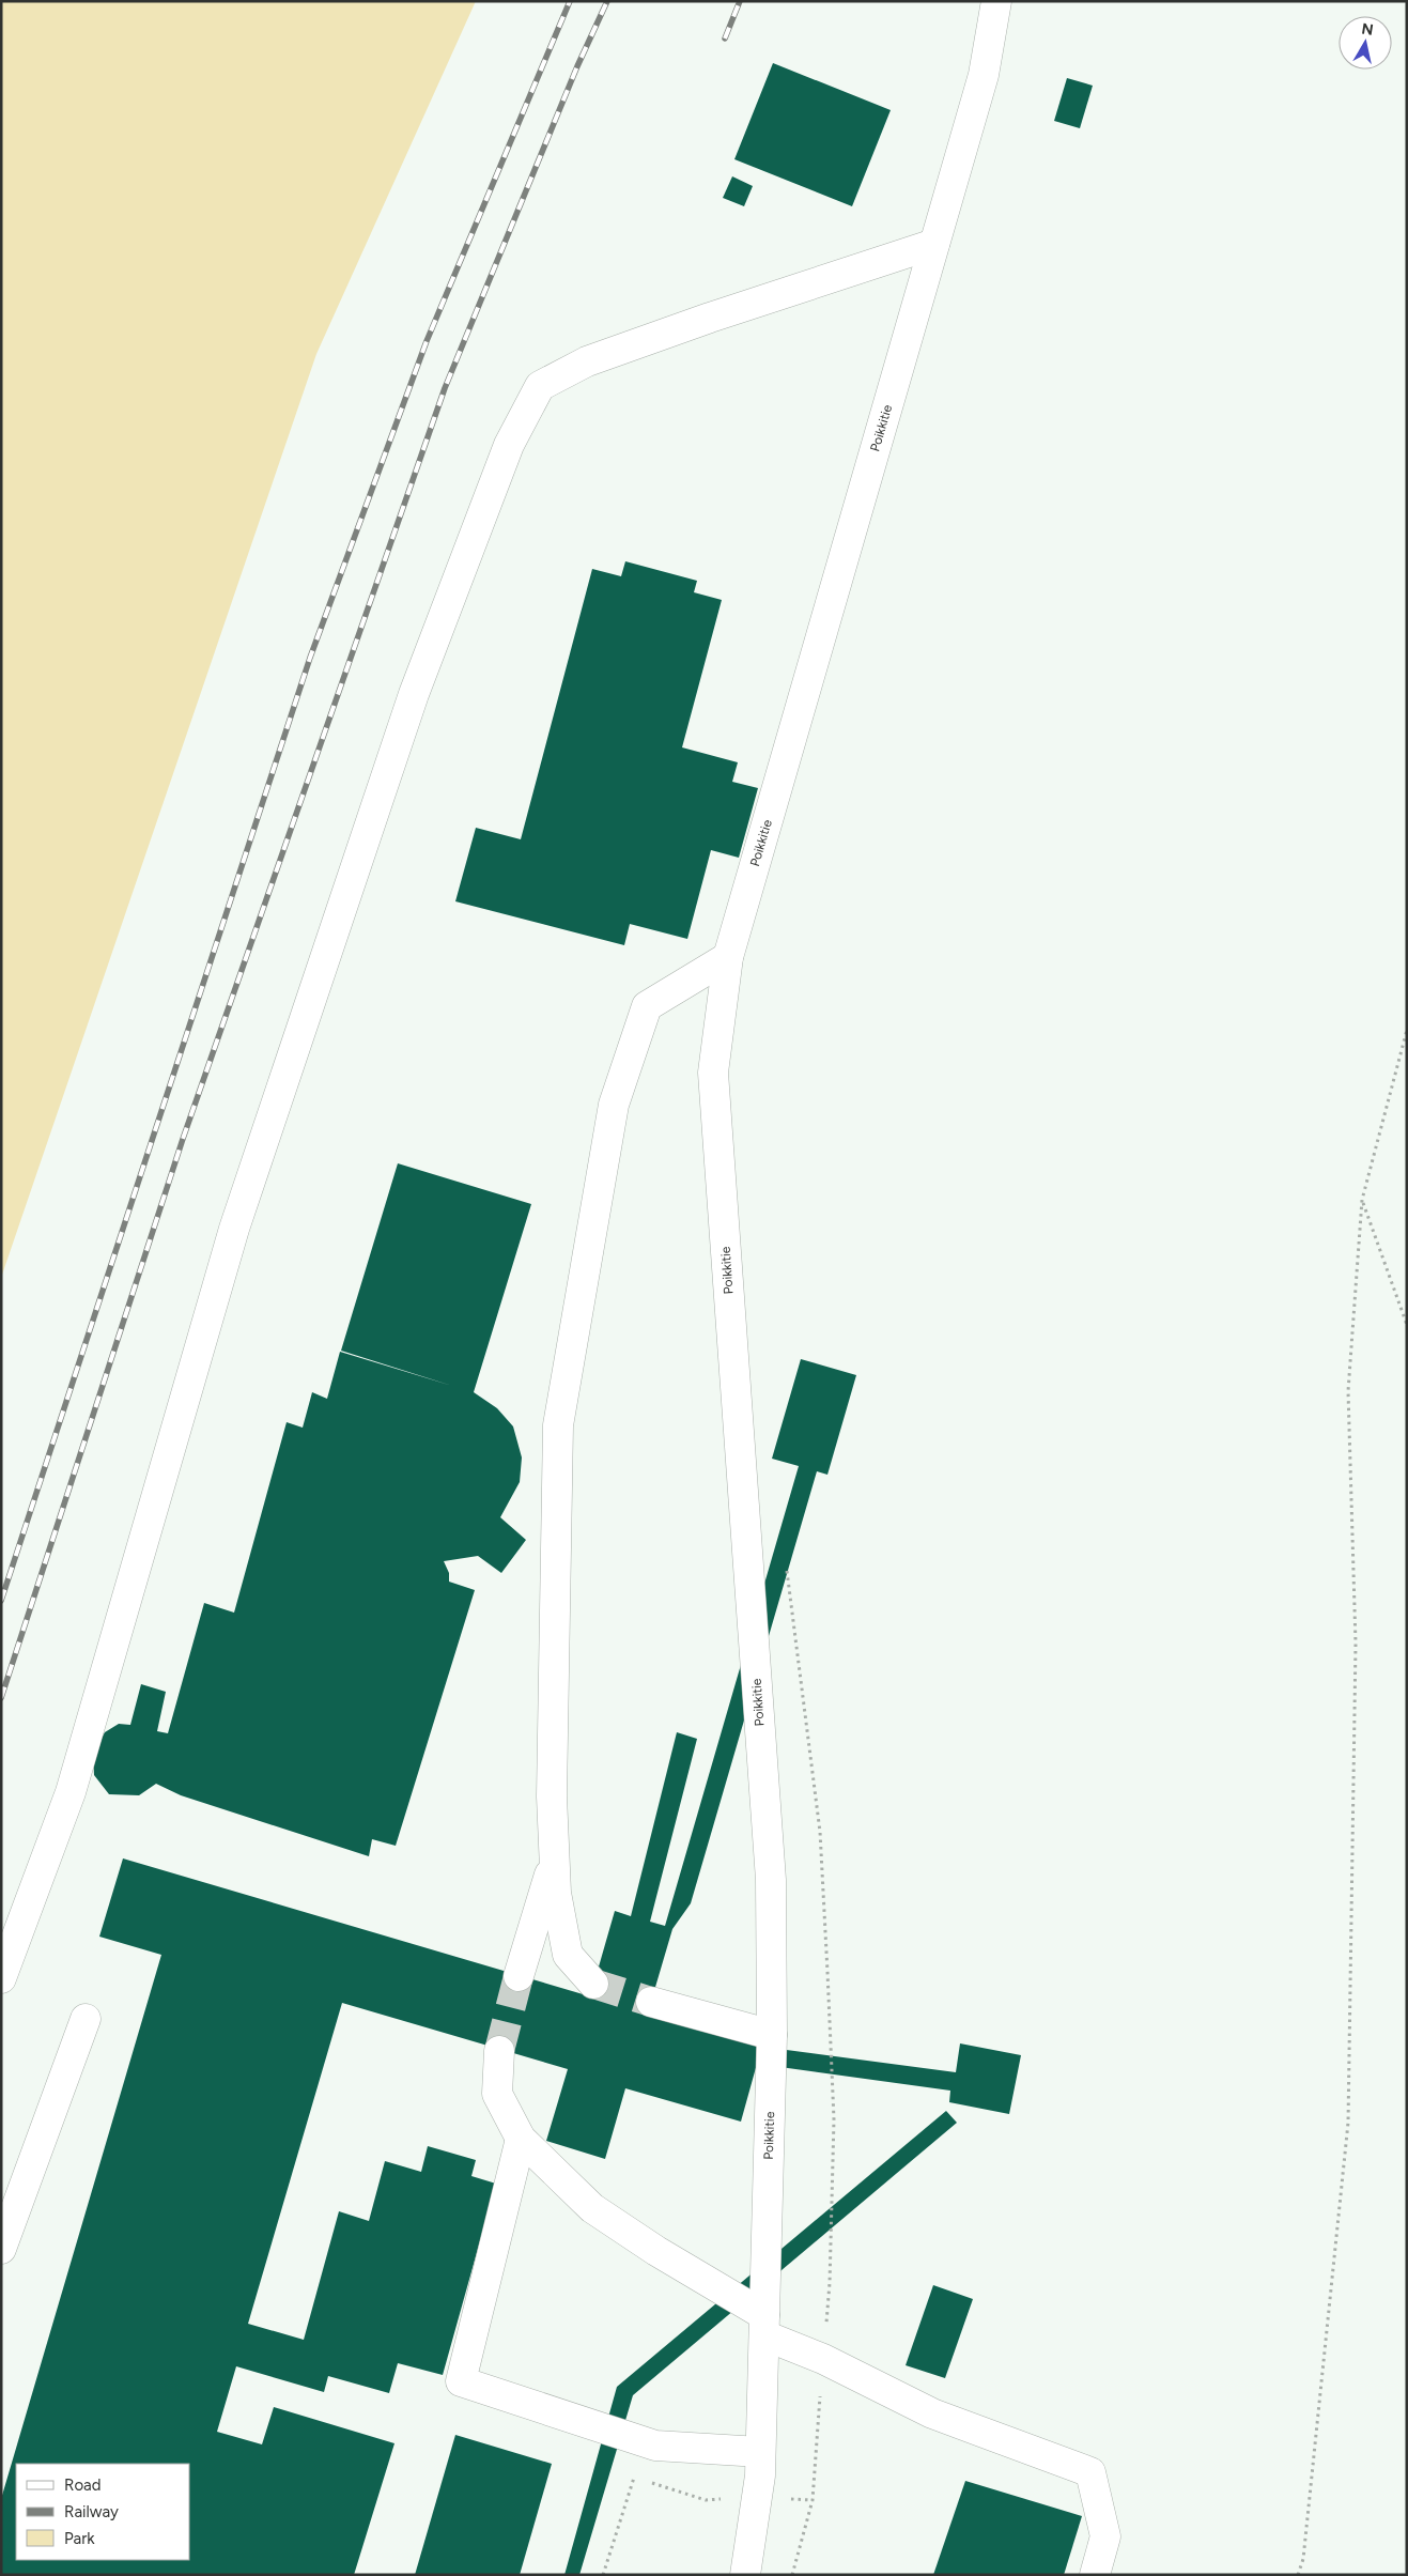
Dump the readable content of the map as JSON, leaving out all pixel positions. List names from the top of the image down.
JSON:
{
  "streets": {
    "street": ["Poikkitie"]
  },
  "legend": ["Road", "Railway", "Park"],
  "north": "top"
}
